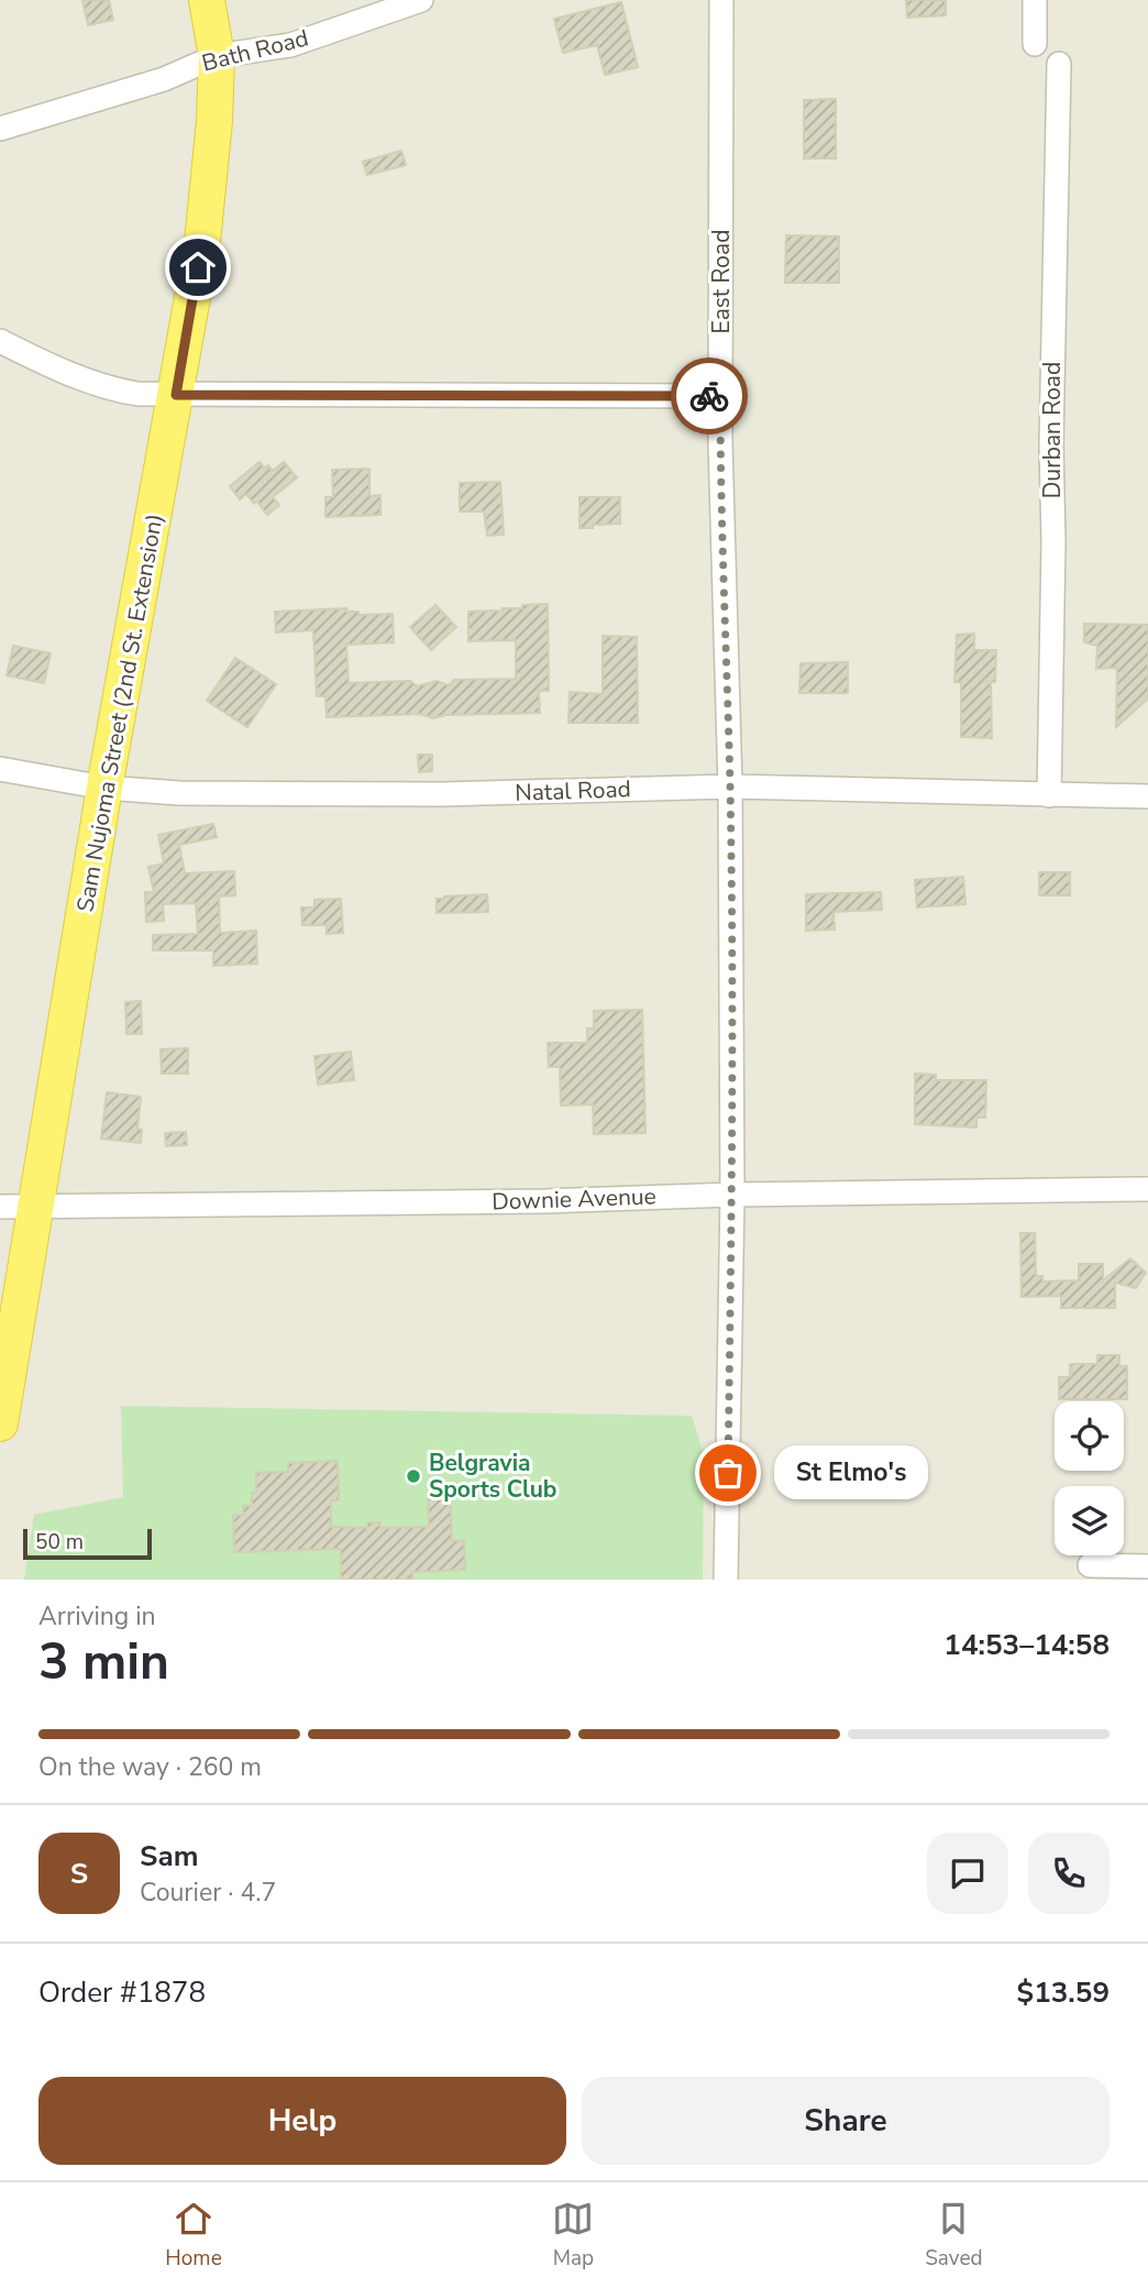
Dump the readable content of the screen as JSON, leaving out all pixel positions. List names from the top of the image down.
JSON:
{
  "streets": {
    "highway": ["Sam Nujoma Street (2nd St. Extension)"],
    "street": [
      "Bath Road",
      "East Road",
      "Durban Road",
      "Natal Road",
      "Downie Avenue"
    ]
  },
  "crossings": [
    ["Bath Road", "Sam Nujoma Street (2nd St. Extension)"],
    ["East Road", "Natal Road"],
    ["East Road", "Downie Avenue"],
    ["Durban Road", "Natal Road"],
    ["Sam Nujoma Street (2nd St. Extension)", "Natal Road"],
    ["Sam Nujoma Street (2nd St. Extension)", "Downie Avenue"]
  ],
  "places": ["St Elmo's", "Belgravia Sports Club"],
  "scale_bar": "50 m",
  "page": {
    "bubble": "St Elmo's",
    "scale": "50 m",
    "heading": ["3 min", "Arriving in", "14:53–14:58"],
    "panel": [
      "Sam",
      "Courier · 4.7",
      "Order #1878",
      "$13.59"
    ],
    "bar": "On the way · 260 m",
    "round": "S",
    "buttons": ["Help", "Share"],
    "tabs": ["Home", "Map", "Saved"]
  }
}
